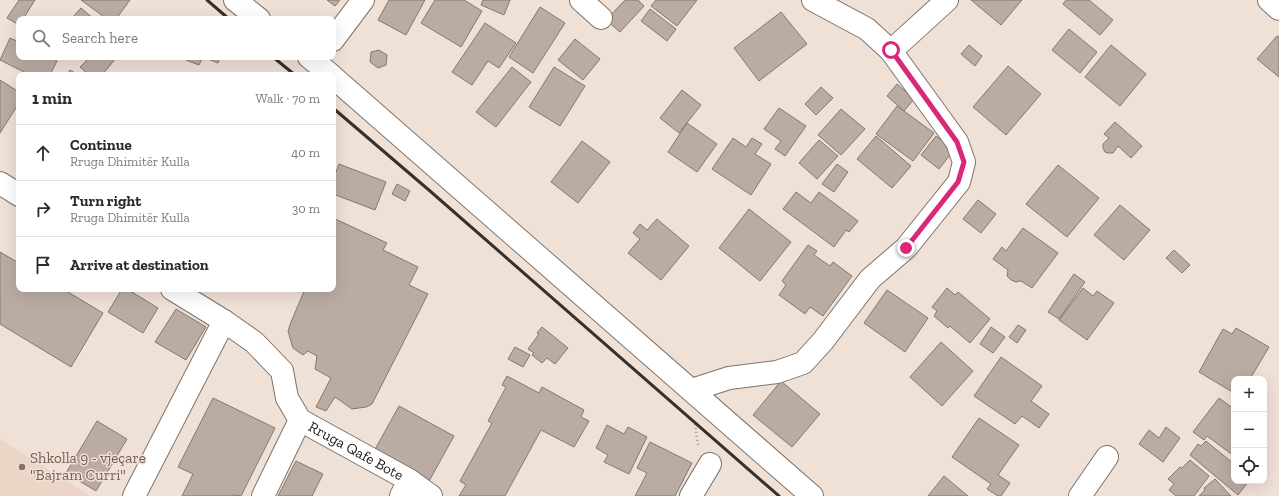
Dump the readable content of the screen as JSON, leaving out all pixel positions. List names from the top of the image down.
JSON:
{
  "streets": {
    "street": ["Rruga Qafe Bote"]
  },
  "places": ["Shkolla 9 - vjeçare \"Bajram Curri\""],
  "page": {
    "search": "Search here",
    "heading": ["1 min", "Walk · 70 m"],
    "list": [
      ["Continue", "Rruga Dhimitër Kulla", "40 m"],
      ["Turn right", "Rruga Dhimitër Kulla", "30 m"],
      "Arrive at destination"
    ],
    "map_buttons": ["+", "−"]
  }
}
